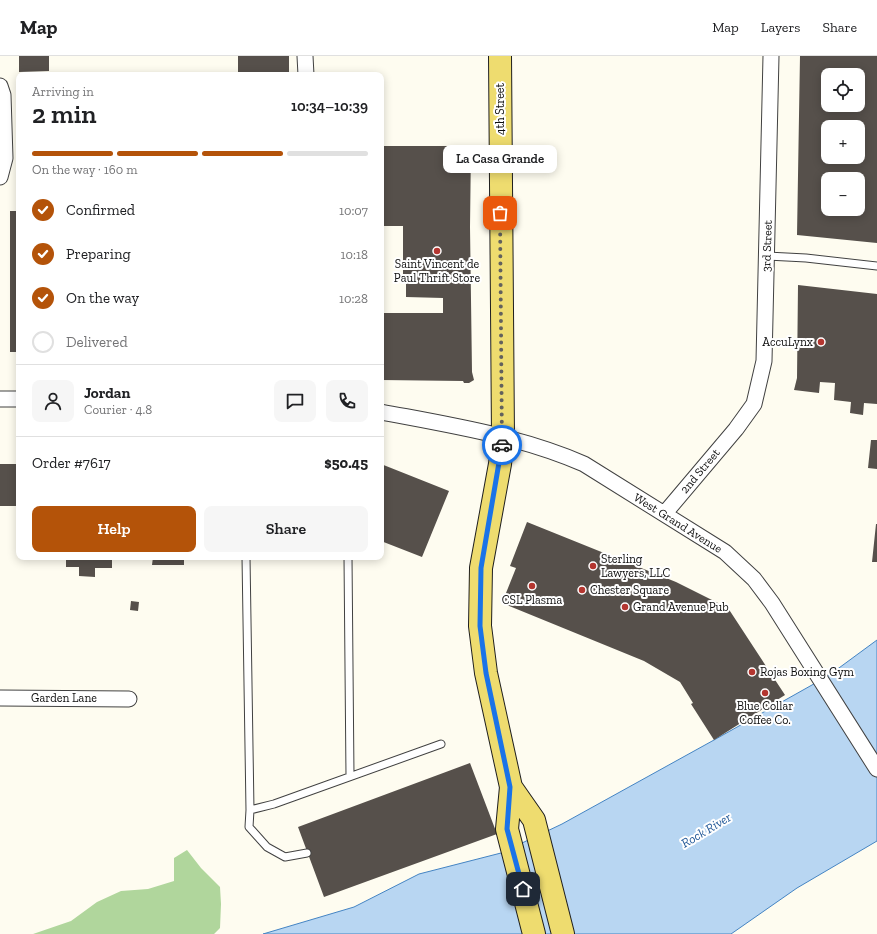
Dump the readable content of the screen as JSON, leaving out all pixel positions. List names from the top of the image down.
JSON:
{
  "streets": {
    "main road": ["4th Street"],
    "street": [
      "3rd Street",
      "2nd Street",
      "West Grand Avenue",
      "Garden Lane"
    ]
  },
  "crossings": [
    ["4th Street", "West Grand Avenue"],
    ["3rd Street", "2nd Street"],
    ["2nd Street", "West Grand Avenue"]
  ],
  "water": ["Rock River"],
  "places": [
    "La Casa Grande",
    "Saint Vincent de Paul Thrift Store",
    "AccuLynx",
    "Sterling Lawyers, LLC",
    "CSL Plasma",
    "Chester Square",
    "Grand Avenue Pub",
    "Rojas Boxing Gym",
    "Blue Collar Coffee Co."
  ],
  "page": {
    "header": "Map",
    "nav": ["Map", "Layers", "Share"],
    "map_buttons": ["+", "−"],
    "heading": ["2 min", "Arriving in", "10:34–10:39"],
    "panel": [
      "Jordan",
      "Courier · 4.8",
      "Order #7617",
      "$50.45"
    ],
    "bar": "On the way · 160 m",
    "bubble": "La Casa Grande",
    "list": [
      ["Confirmed", "10:07"],
      ["Preparing", "10:18"],
      ["On the way", "10:28"],
      "Delivered"
    ],
    "buttons": ["Help", "Share"]
  }
}
